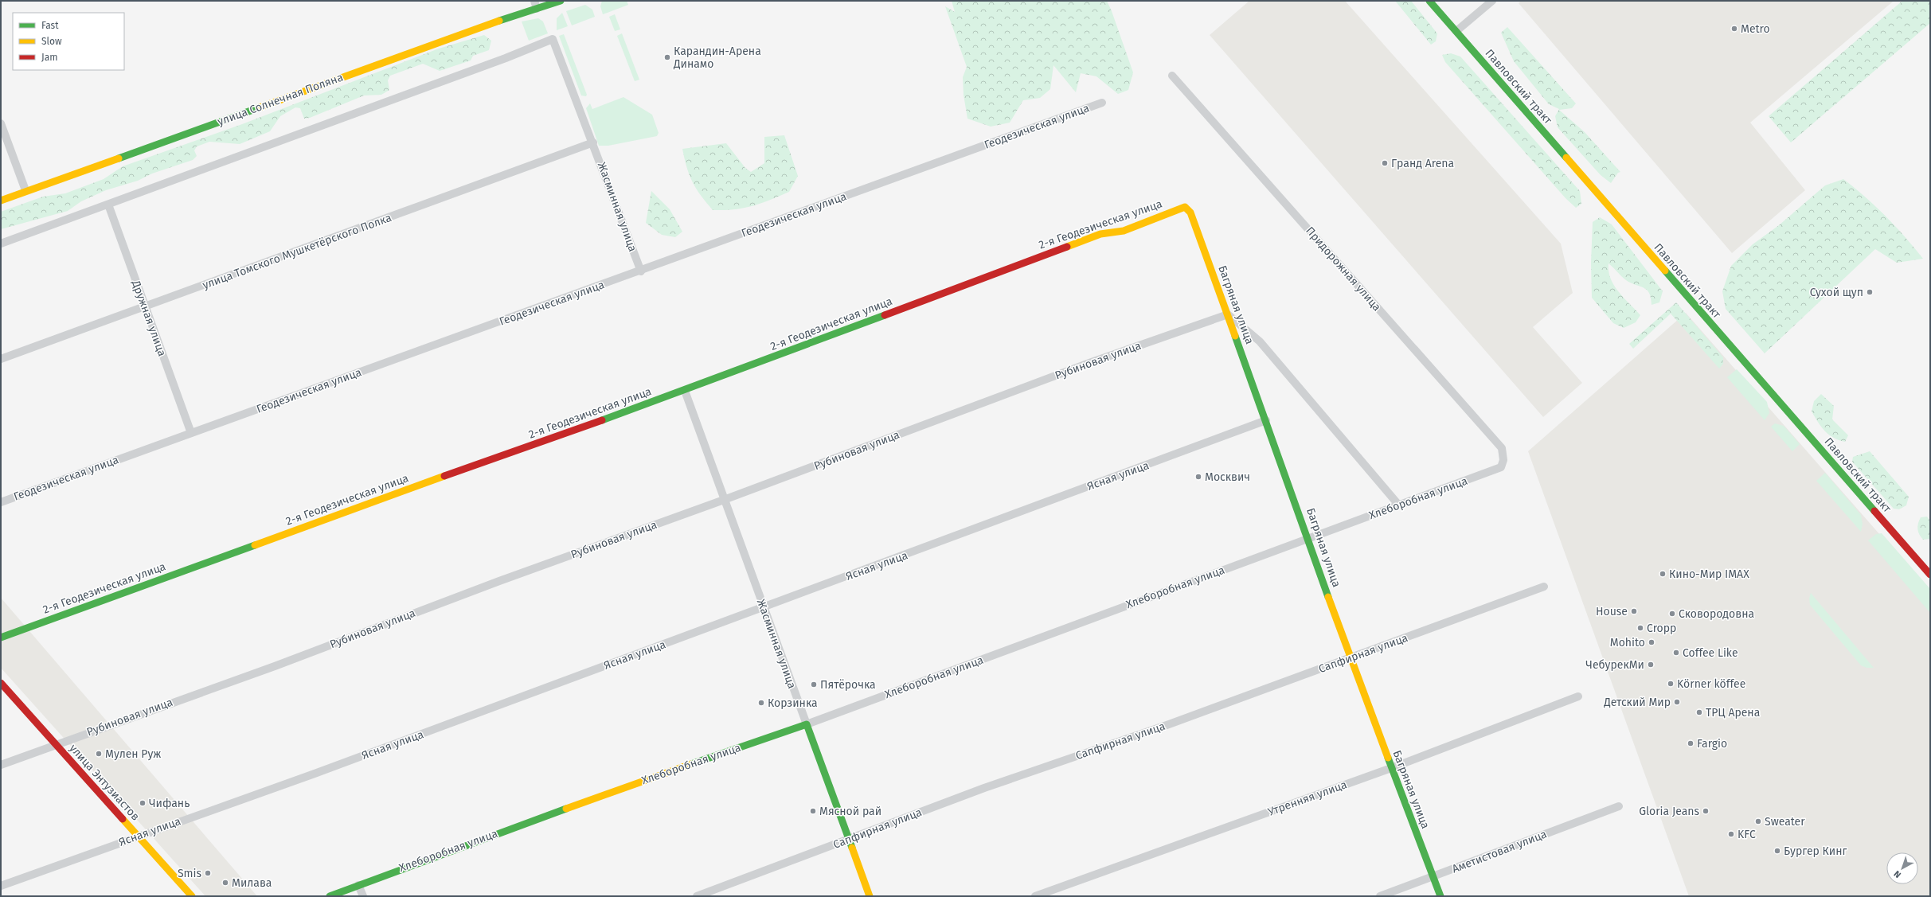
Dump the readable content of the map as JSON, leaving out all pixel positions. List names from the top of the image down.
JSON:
{
  "streets": {
    "street": [
      "Павловский тракт",
      "улица Солнечная Поляна",
      "Геодезическая улица",
      "Жасминная улица",
      "2-я Геодезическая улица",
      "улица Томского Мушкетёрского Полка",
      "Придорожная улица",
      "Багряная улица",
      "Дружная улица",
      "Рубиновая улица",
      "Ясная улица",
      "Хлеборобная улица",
      "Сапфирная улица",
      "улица Энтузиастов",
      "Утренняя улица",
      "Аметистовая улица"
    ]
  },
  "crossings": [
    ["Геодезическая улица", "Жасминная улица"],
    ["Геодезическая улица", "Дружная улица"],
    ["Жасминная улица", "2-я Геодезическая улица"],
    ["Жасминная улица", "улица Томского Мушкетёрского Полка"],
    ["Жасминная улица", "Дружная улица"],
    ["Жасминная улица", "Рубиновая улица"],
    ["Жасминная улица", "Ясная улица"],
    ["Жасминная улица", "Хлеборобная улица"],
    ["Жасминная улица", "Сапфирная улица"],
    ["2-я Геодезическая улица", "Багряная улица"],
    ["улица Томского Мушкетёрского Полка", "Дружная улица"],
    ["Придорожная улица", "Хлеборобная улица"],
    ["Багряная улица", "Рубиновая улица"],
    ["Багряная улица", "Ясная улица"],
    ["Багряная улица", "Хлеборобная улица"],
    ["Багряная улица", "Сапфирная улица"],
    ["Багряная улица", "Утренняя улица"],
    ["Багряная улица", "Аметистовая улица"],
    ["Рубиновая улица", "улица Энтузиастов"],
    ["Ясная улица", "улица Энтузиастов"]
  ],
  "places": [
    "Metro",
    "Карандин-Арена Динамо",
    "Гранд Arena",
    "Сухой щуп",
    "Москвич",
    "Кино-Мир IMAX",
    "House",
    "Сковородовна",
    "Cropp",
    "Mohito",
    "Coffee Like",
    "ЧебурекМи",
    "Körner köffee",
    "Пятёрочка",
    "Детский Мир",
    "Корзинка",
    "ТРЦ Арена",
    "Fargio",
    "Мулен Руж",
    "Чифань",
    "Мясной рай",
    "Gloria Jeans",
    "Sweater",
    "KFC",
    "Бургер Кинг",
    "Smis",
    "Милава"
  ],
  "legend": ["Fast", "Slow", "Jam"],
  "north": "bottom left"
}
